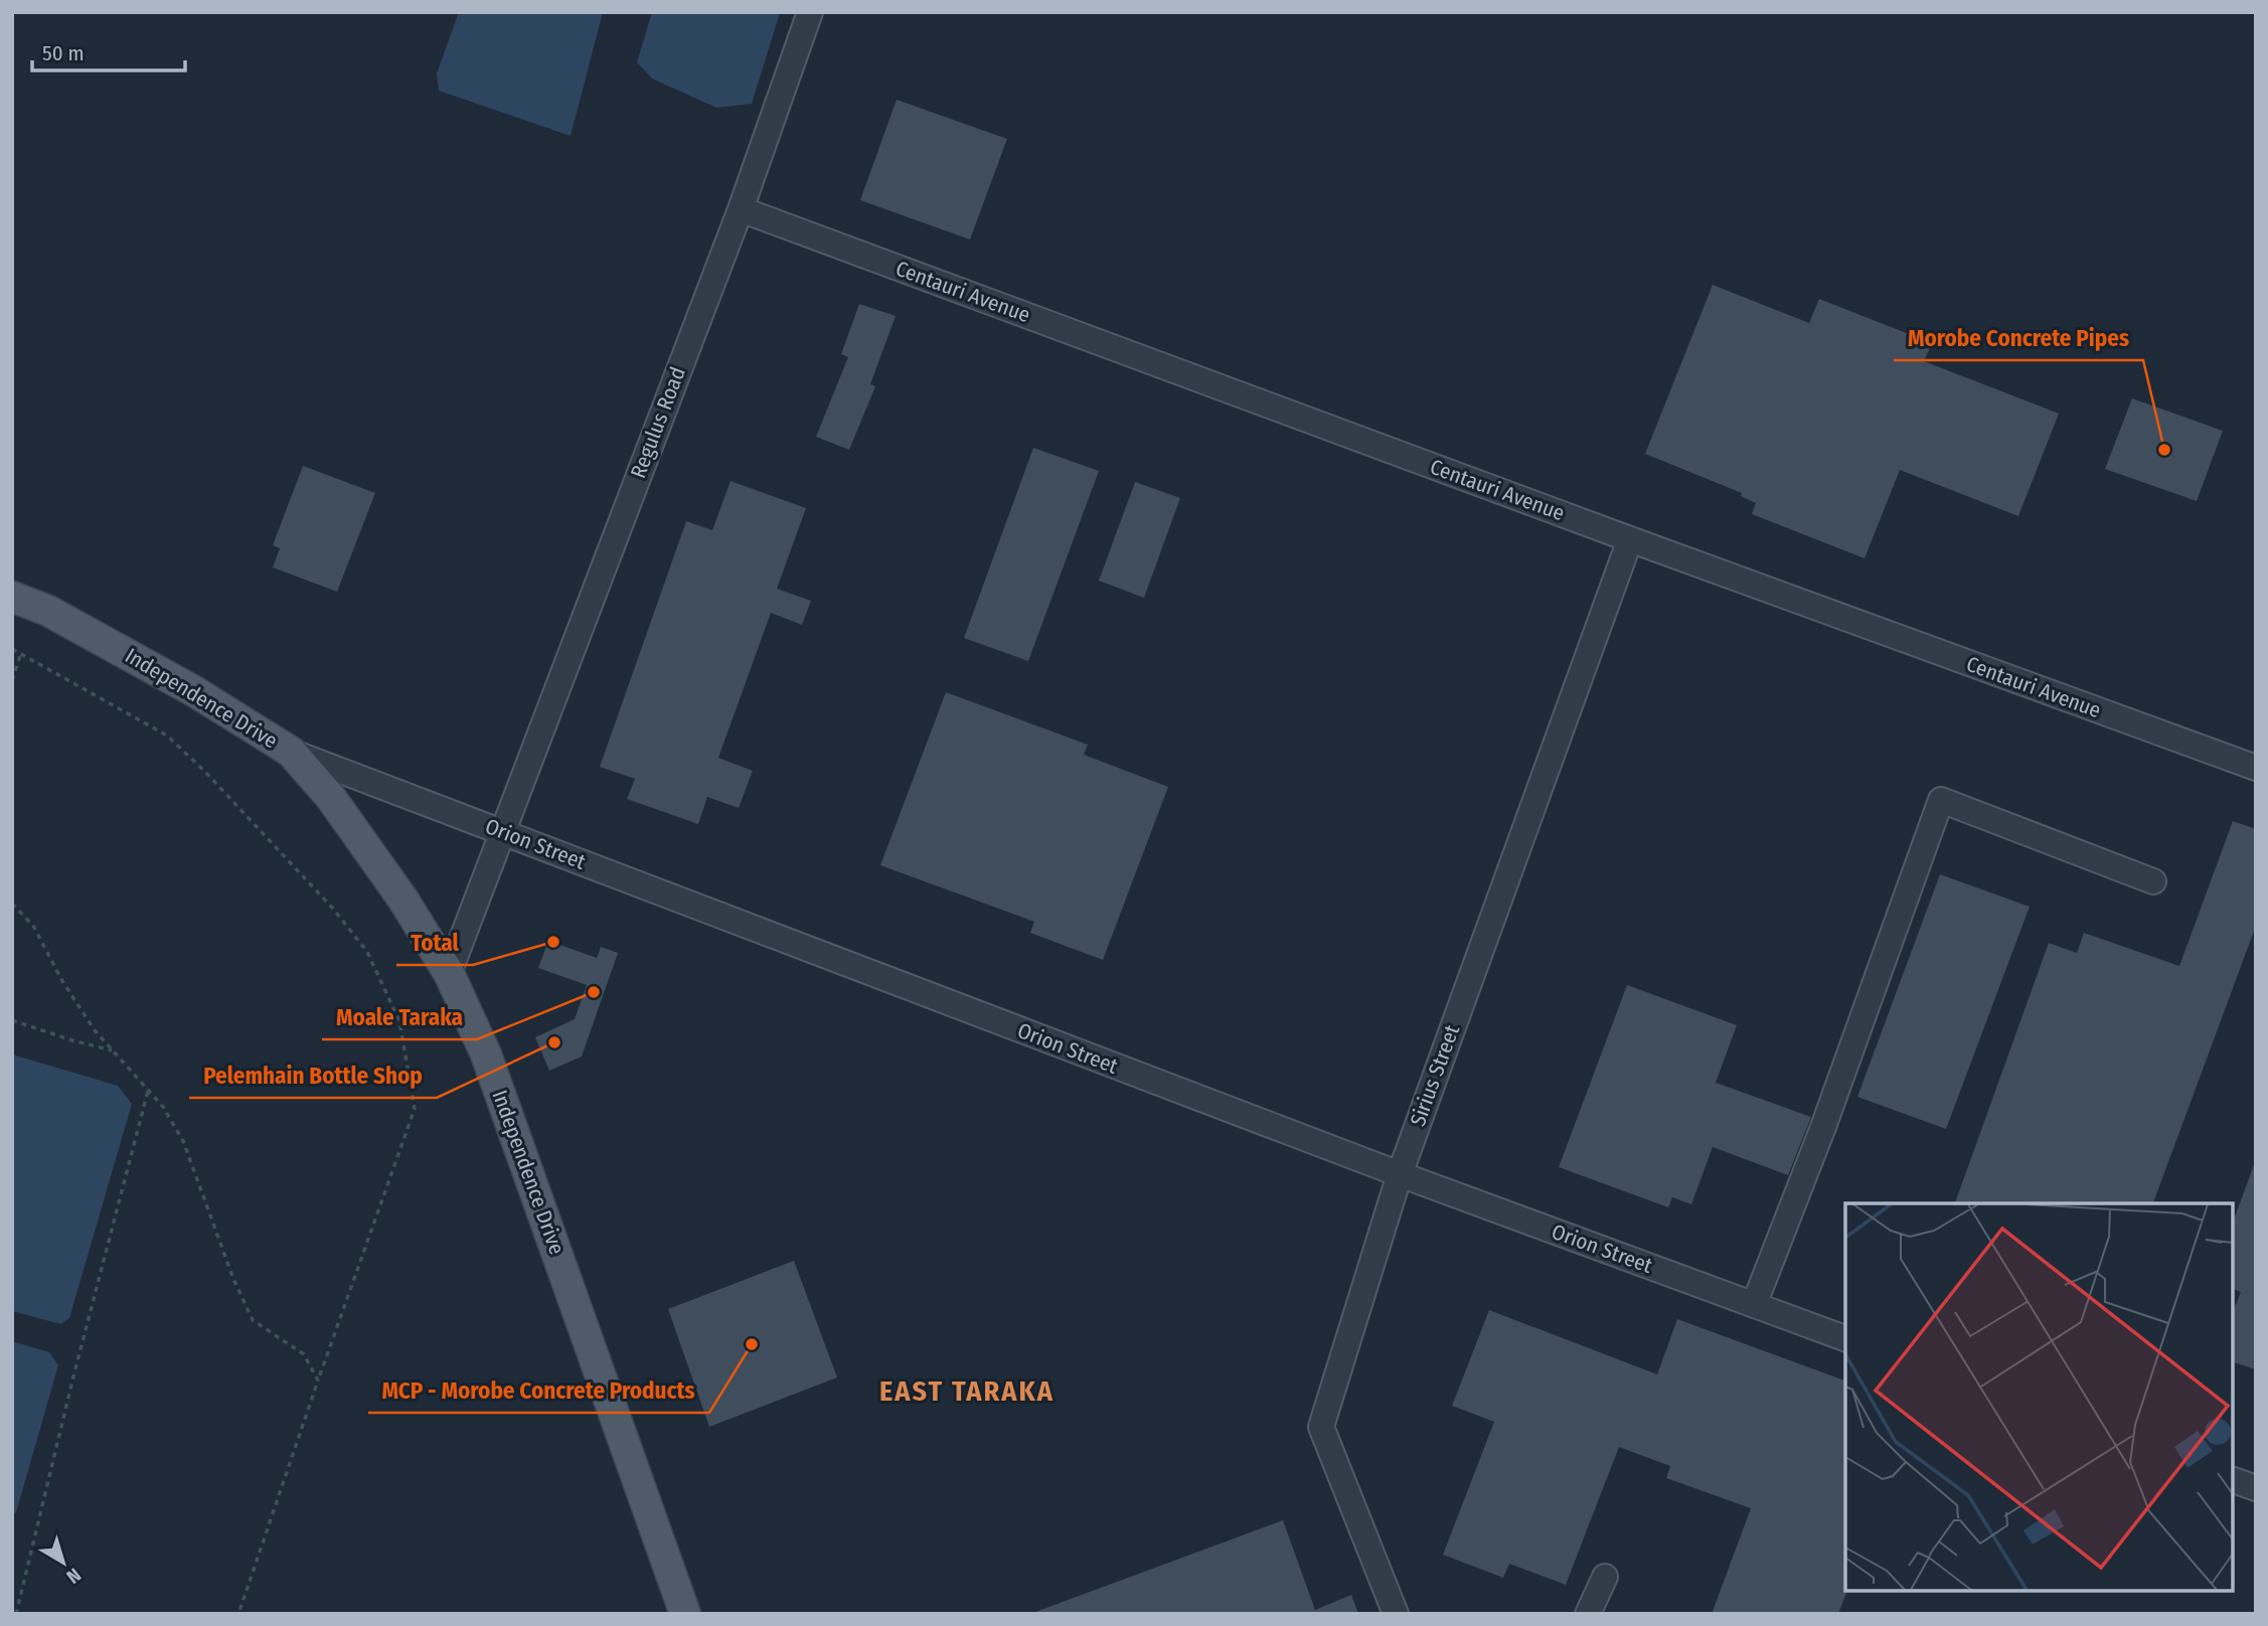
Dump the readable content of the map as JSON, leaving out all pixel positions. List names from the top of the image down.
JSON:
{
  "streets": {
    "main road": ["Independence Drive"],
    "street": [
      "Centauri Avenue",
      "Regulus Road",
      "Orion Street",
      "Sirius Street"
    ]
  },
  "crossings": [
    ["Centauri Avenue", "Regulus Road"],
    ["Centauri Avenue", "Sirius Street"],
    ["Regulus Road", "Independence Drive"],
    ["Regulus Road", "Orion Street"],
    ["Independence Drive", "Orion Street"],
    ["Orion Street", "Sirius Street"]
  ],
  "districts": ["EAST TARAKA"],
  "places": [
    "Morobe Concrete Pipes",
    "Total",
    "Moale Taraka",
    "Pelemhain Bottle Shop",
    "MCP - Morobe Concrete Products"
  ],
  "scale_bar": "50 m",
  "north": "bottom right"
}
